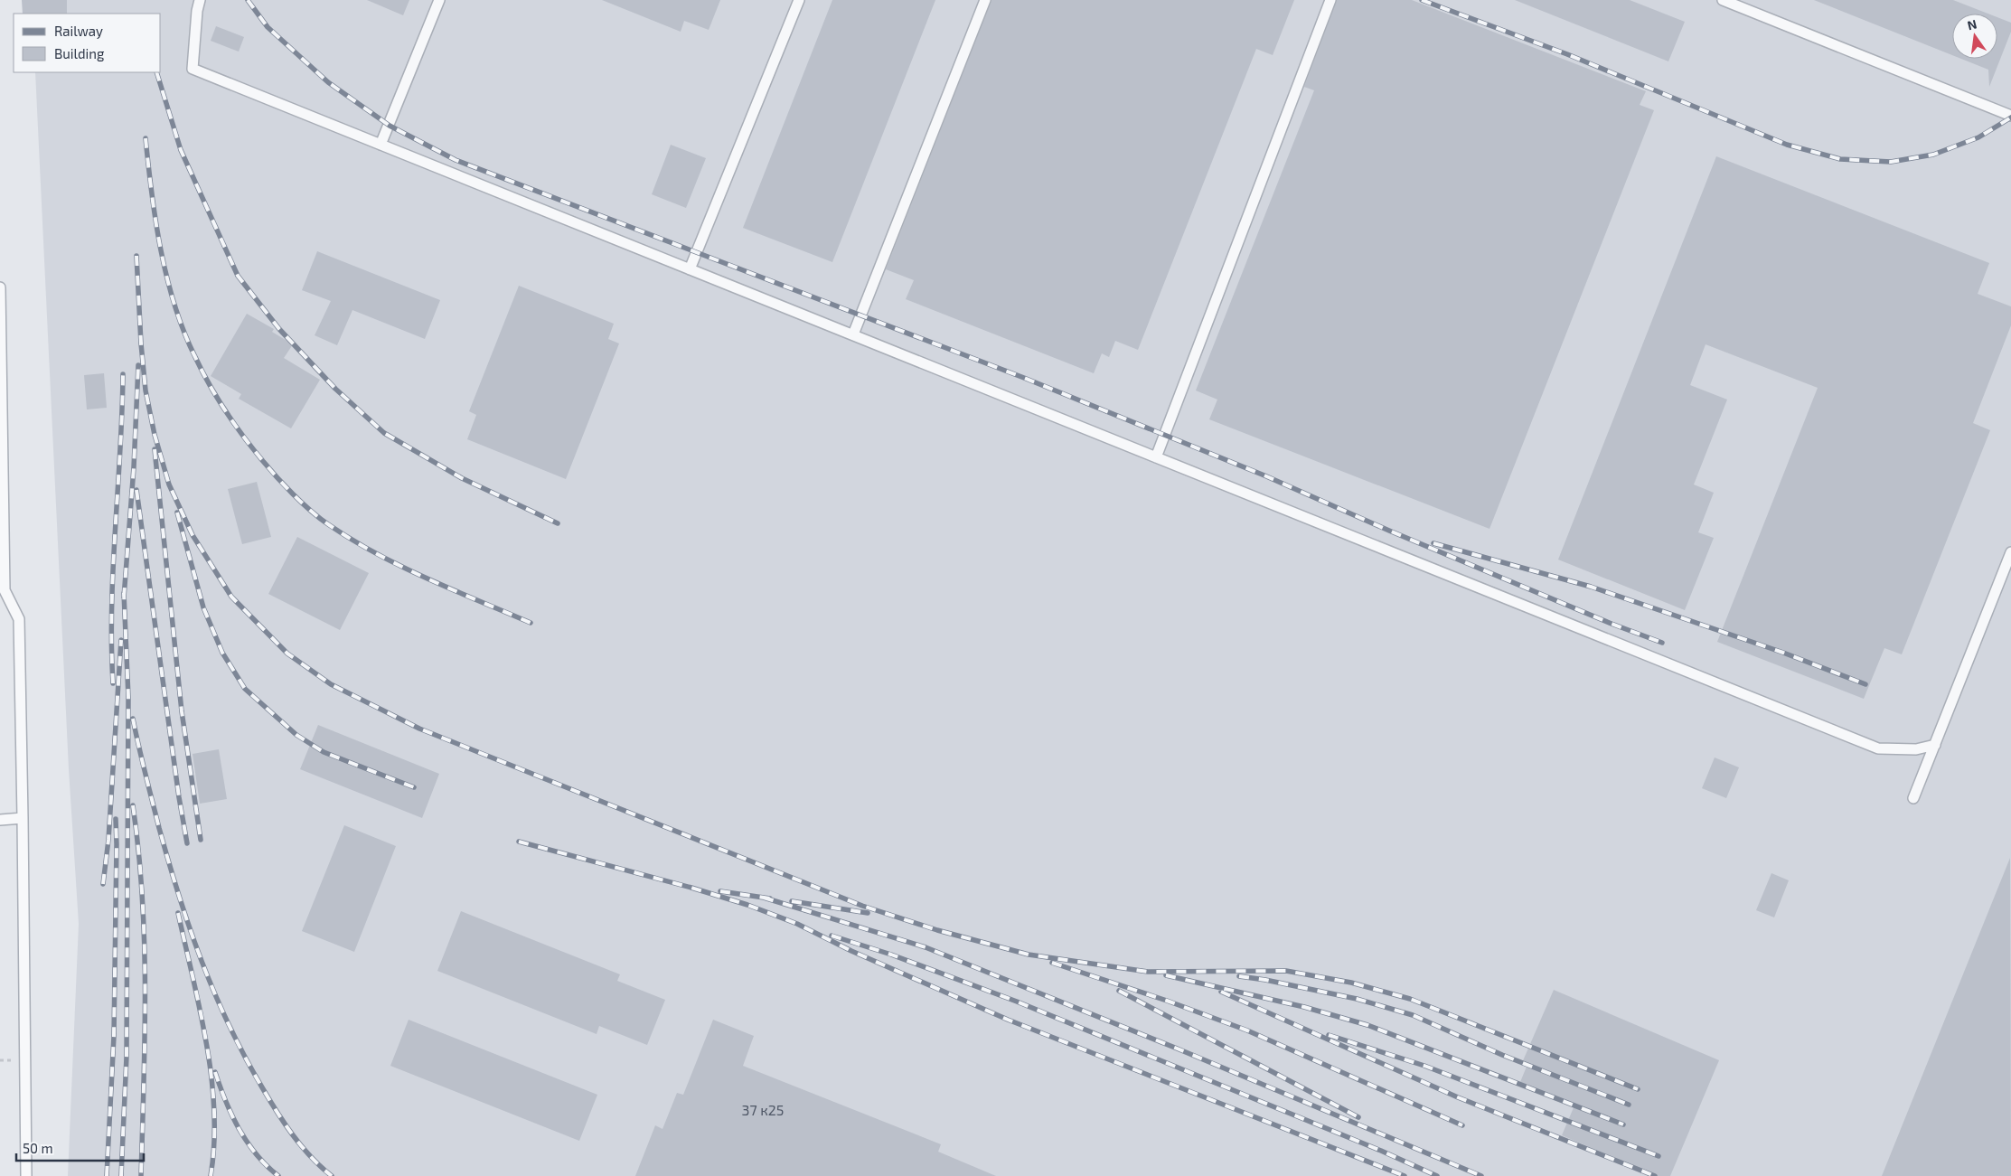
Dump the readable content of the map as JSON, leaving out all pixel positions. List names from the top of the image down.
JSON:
{
  "house_numbers": ["37 к25"],
  "legend": ["Railway", "Building"],
  "scale_bar": "50 m",
  "north": "top"
}
